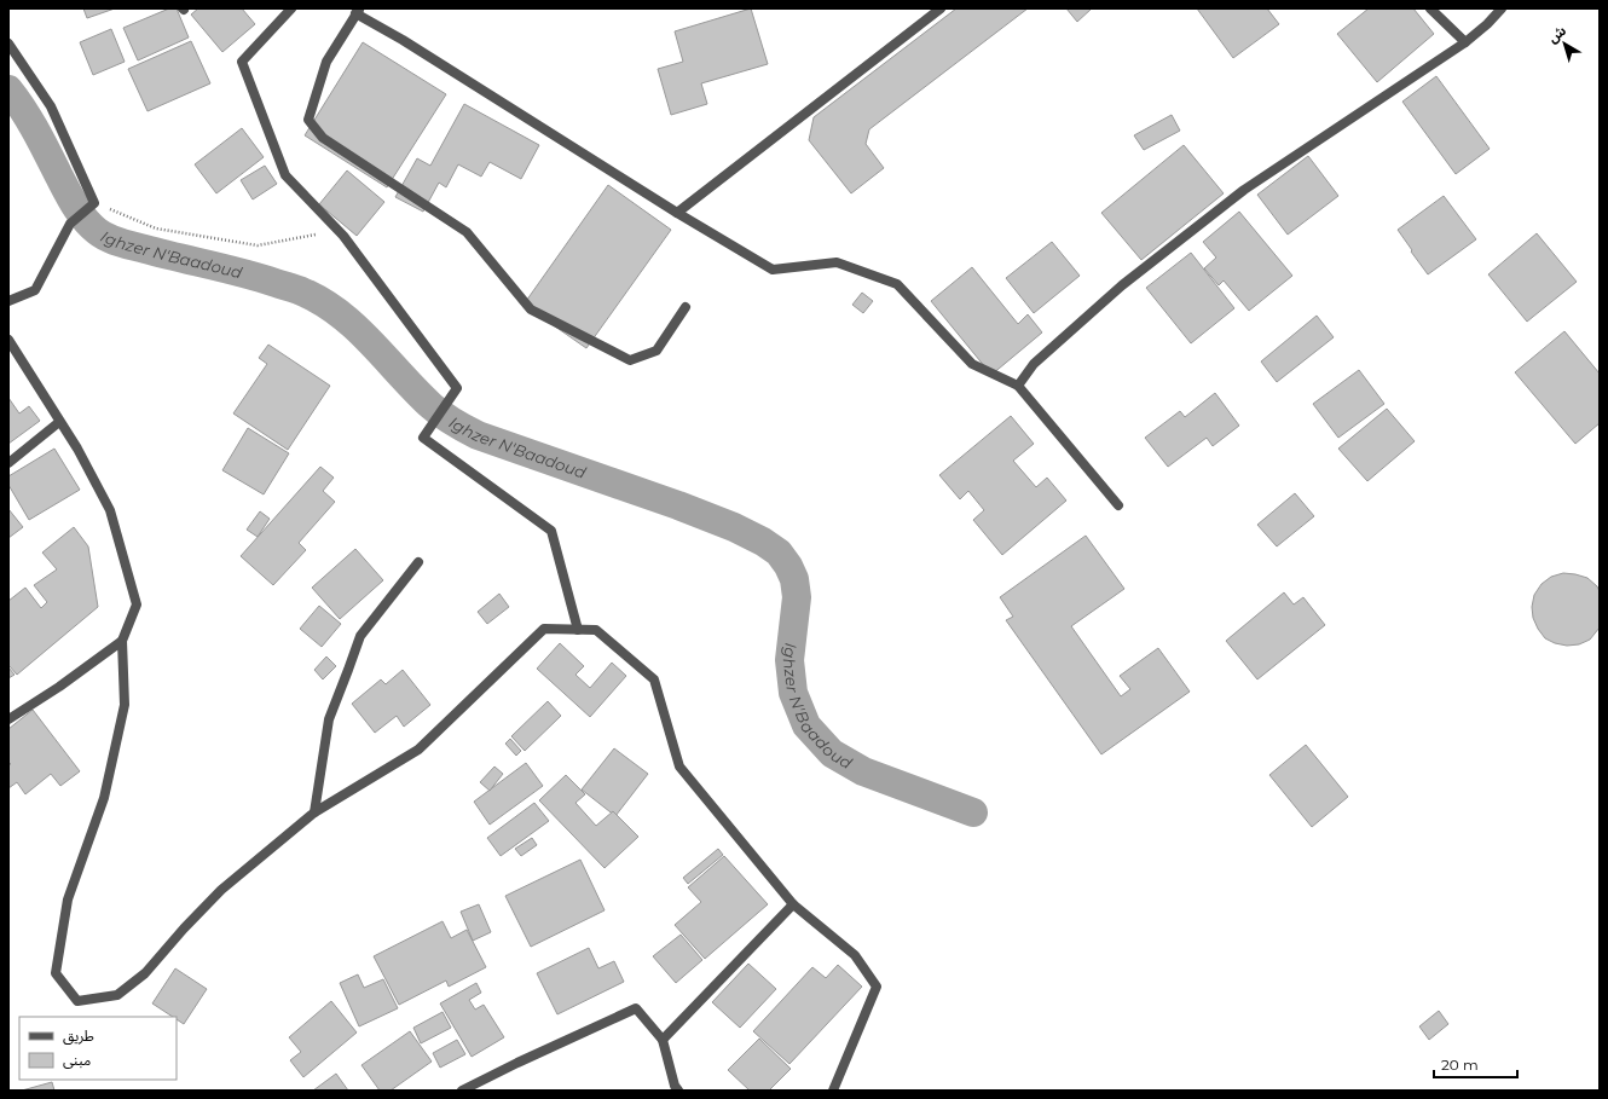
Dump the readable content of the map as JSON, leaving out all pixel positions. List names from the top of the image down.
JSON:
{
  "water": ["Ighzer N'Baadoud"],
  "legend": ["طريق", "مبنى"],
  "scale_bar": "20 m",
  "north": "top left"
}
